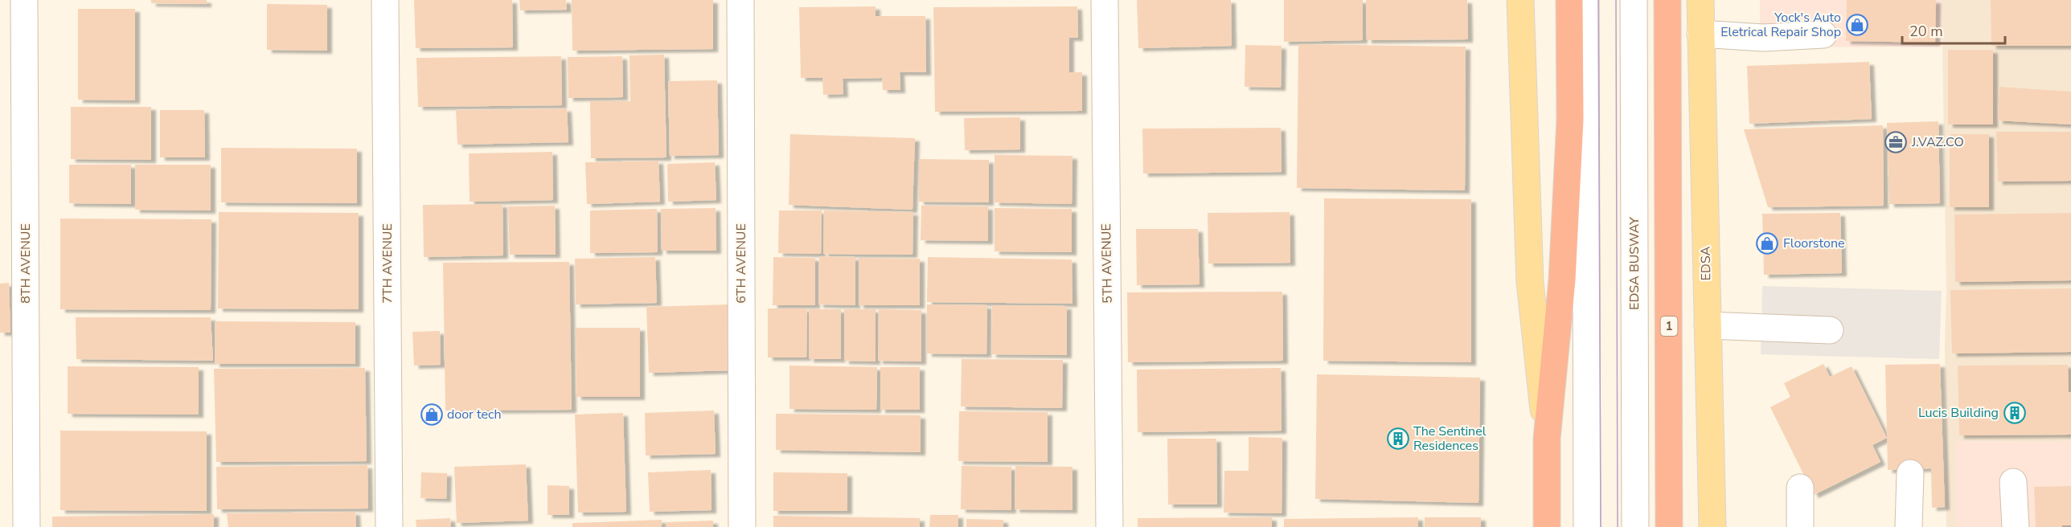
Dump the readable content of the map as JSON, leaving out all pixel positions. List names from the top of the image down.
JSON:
{
  "streets": {
    "highway": ["1"],
    "main road": ["EDSA"],
    "street": [
      "8TH AVENUE",
      "7TH AVENUE",
      "6TH AVENUE",
      "5TH AVENUE",
      "EDSA BUSWAY"
    ]
  },
  "places": {
    "shop": ["Yock's Auto Eletrical Repair Shop", "Floorstone", "door tech"],
    "office": ["J.VAZ.CO"],
    "building": ["Lucis Building", "The Sentinel Residences"]
  },
  "scale_bar": "20 m"
}
